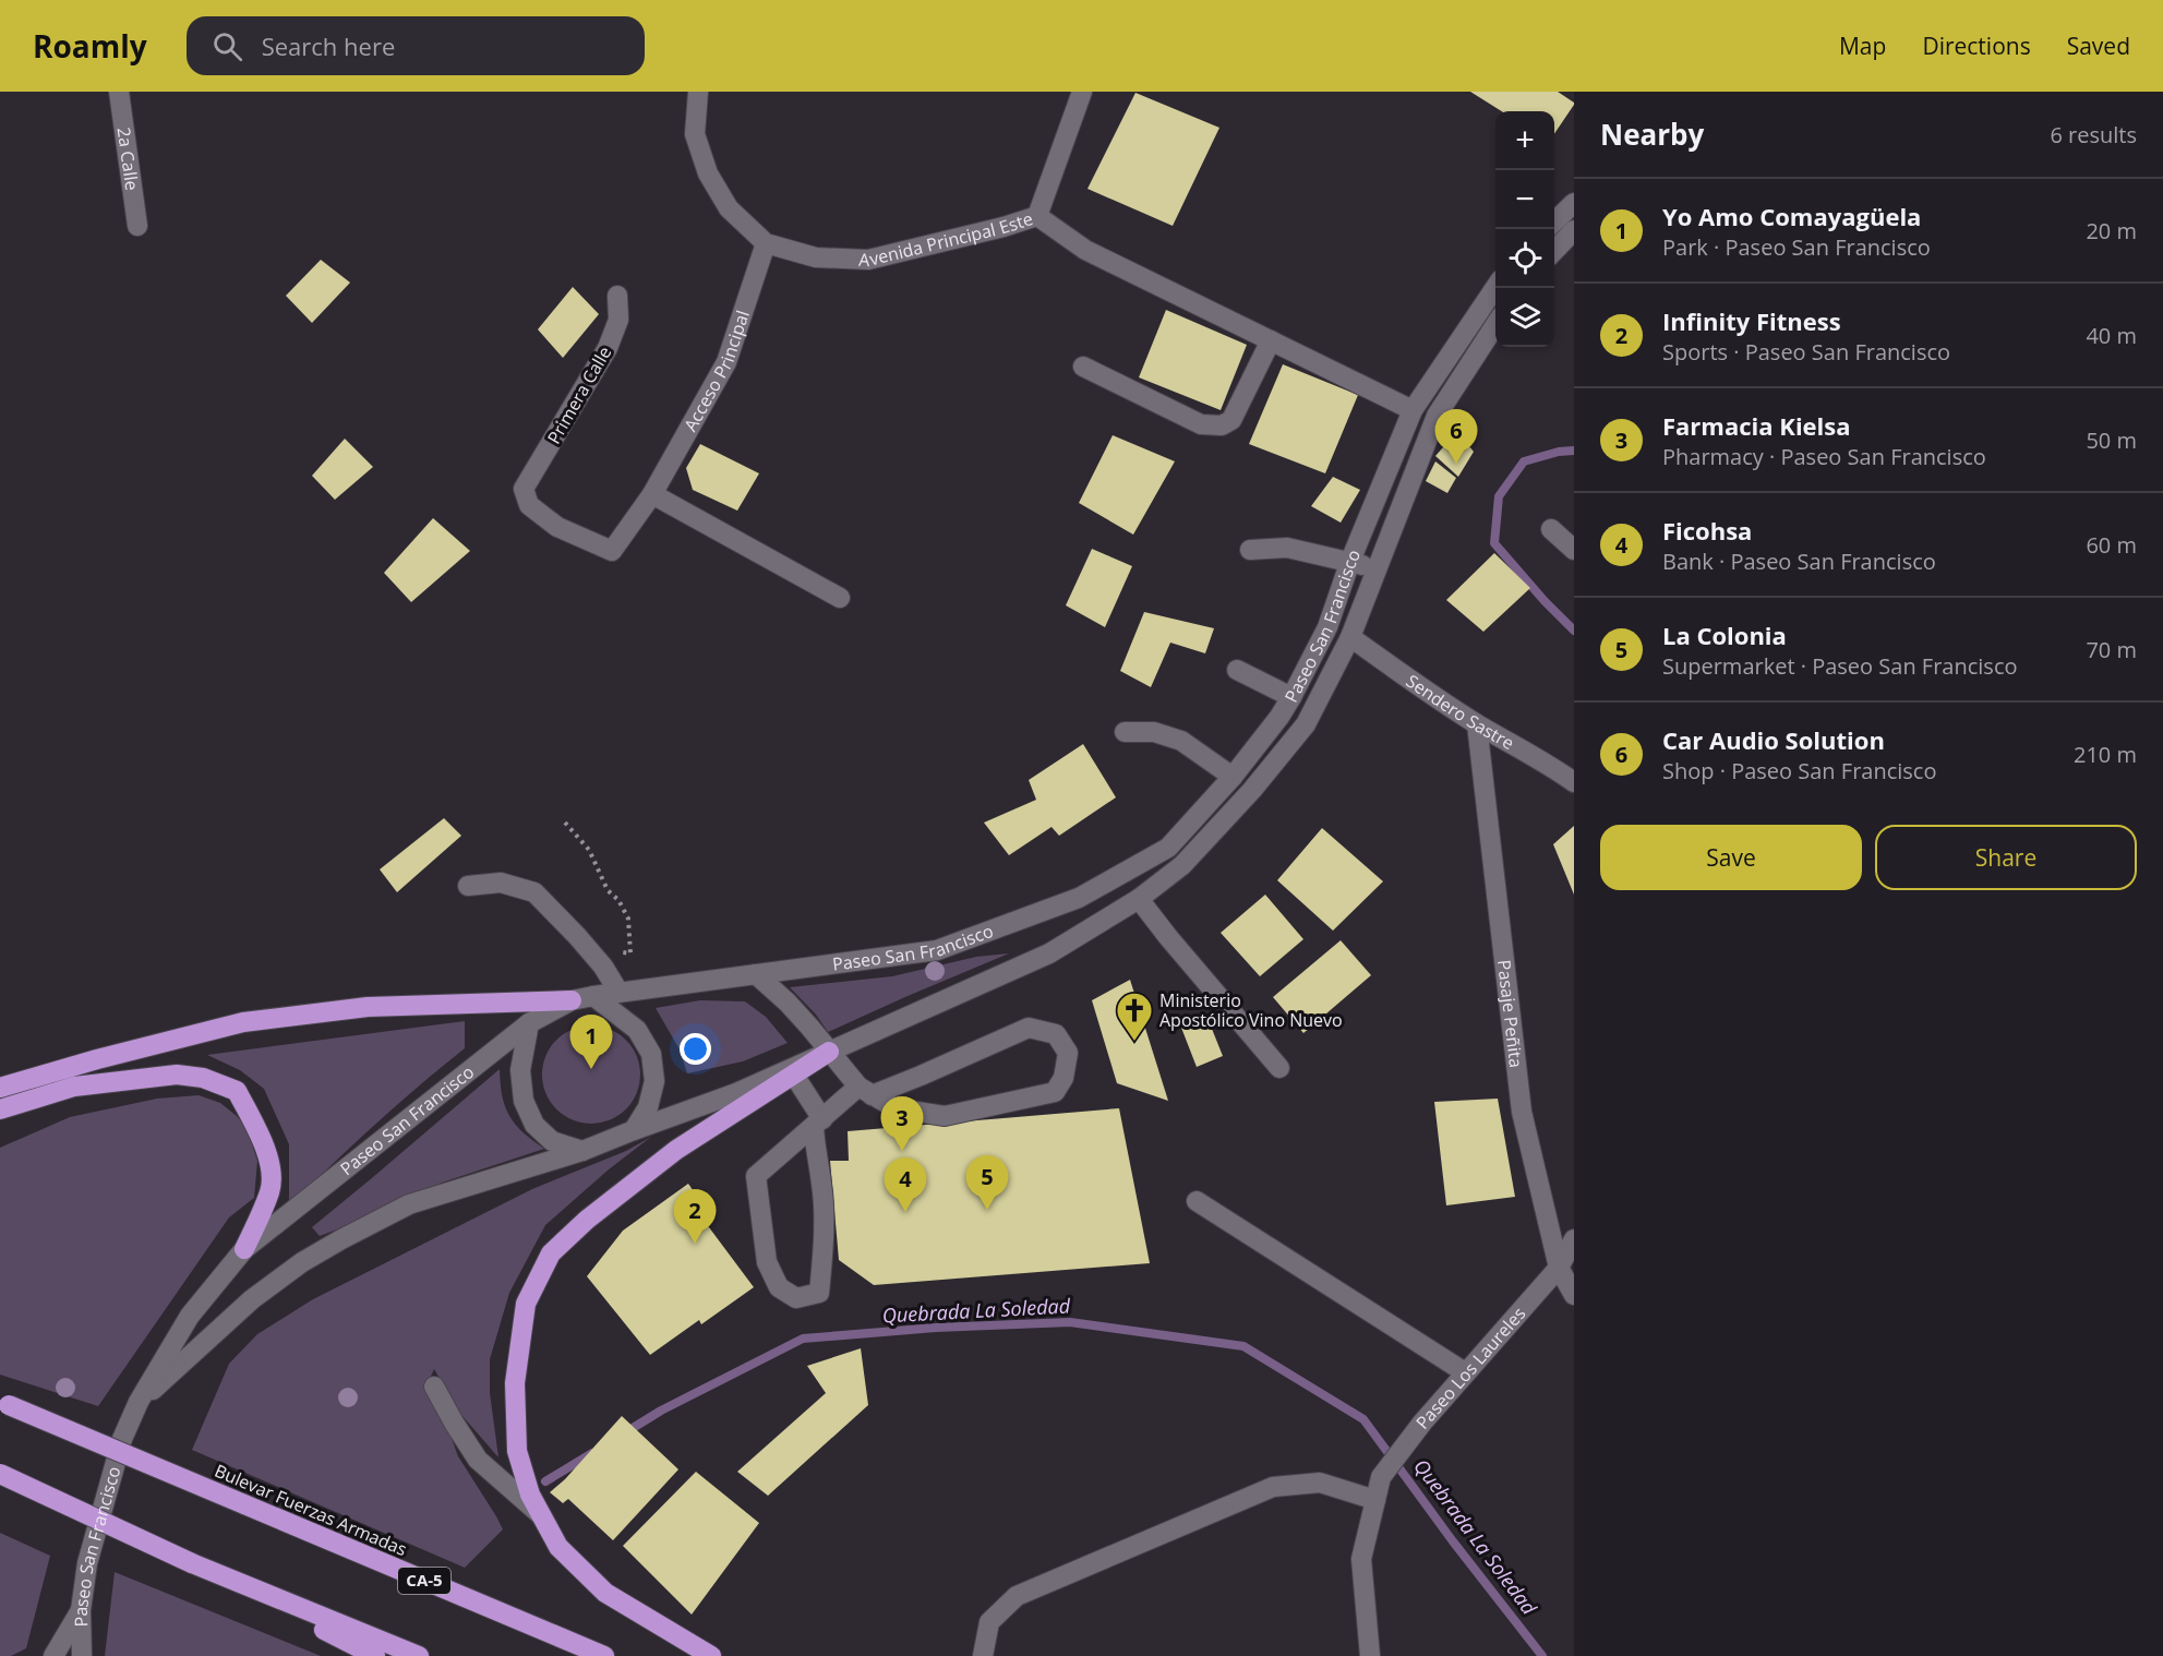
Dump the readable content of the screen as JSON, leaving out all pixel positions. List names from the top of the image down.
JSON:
{
  "streets": {
    "highway": ["Bulevar Fuerzas Armadas", "CA-5"],
    "street": [
      "2a Calle",
      "Avenida Principal Este",
      "Acceso Principal",
      "Primera Calle",
      "Paseo San Francisco",
      "Sendero Sastre",
      "Pasaje Peñita",
      "Paseo Los Laureles"
    ]
  },
  "crossings": [
    ["Avenida Principal Este", "Acceso Principal"],
    ["Avenida Principal Este", "Paseo San Francisco"],
    ["Acceso Principal", "Primera Calle"],
    ["Paseo San Francisco", "Sendero Sastre"],
    ["Sendero Sastre", "Pasaje Peñita"],
    ["Pasaje Peñita", "Paseo Los Laureles"]
  ],
  "water": ["Quebrada La Soledad"],
  "places": {
    "church": ["Ministerio Apostólico Vino Nuevo"]
  },
  "page": {
    "header": "Roamly",
    "search": "Search here",
    "nav": ["Map", "Directions", "Saved"],
    "heading": ["Nearby", "6 results"],
    "map_buttons": ["+", "−"],
    "list": [
      {
        "mark": "1",
        "name": "Yo Amo Comayagüela",
        "note": "Park · Paseo San Francisco",
        "value": "20 m"
      },
      {
        "mark": "2",
        "name": "Infinity Fitness",
        "note": "Sports · Paseo San Francisco",
        "value": "40 m"
      },
      {
        "mark": "3",
        "name": "Farmacia Kielsa",
        "note": "Pharmacy · Paseo San Francisco",
        "value": "50 m"
      },
      {
        "mark": "4",
        "name": "Ficohsa",
        "note": "Bank · Paseo San Francisco",
        "value": "60 m"
      },
      {
        "mark": "5",
        "name": "La Colonia",
        "note": "Supermarket · Paseo San Francisco",
        "value": "70 m"
      },
      {
        "mark": "6",
        "name": "Car Audio Solution",
        "note": "Shop · Paseo San Francisco",
        "value": "210 m"
      }
    ],
    "pins": [
      "6",
      "1",
      "3",
      "5",
      "4",
      "2"
    ],
    "buttons": ["Save", "Share"]
  }
}
